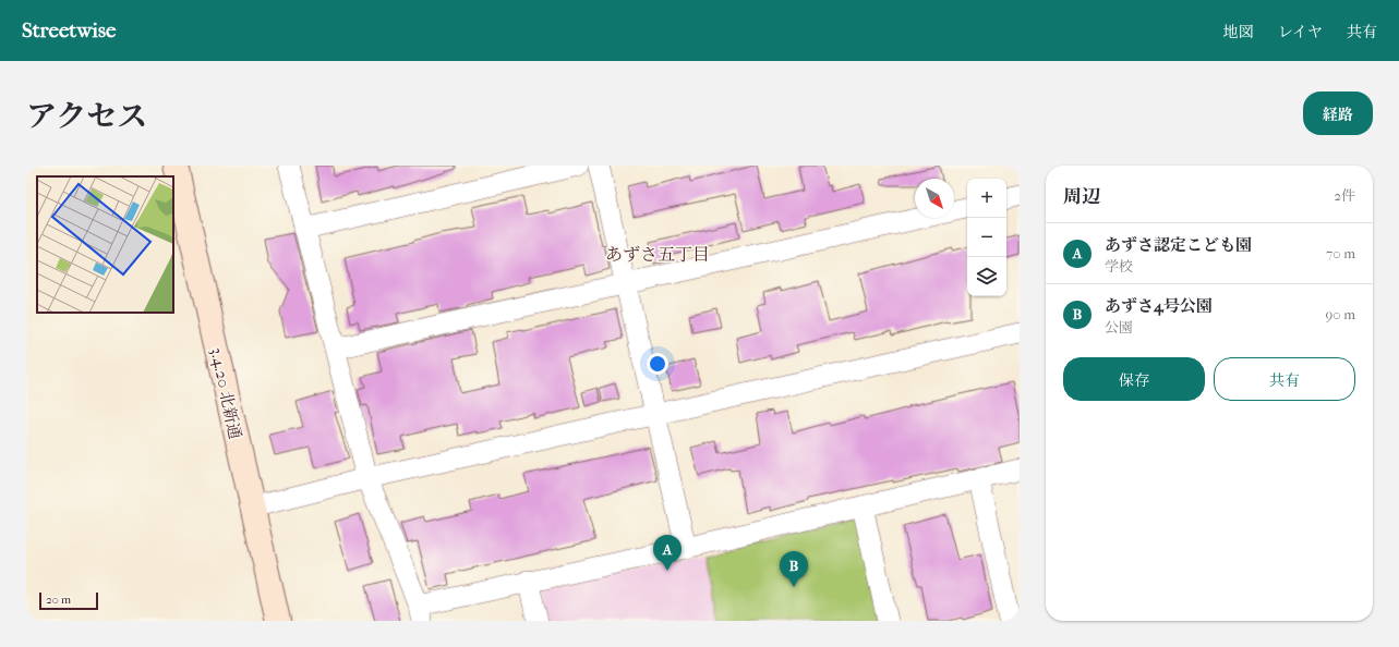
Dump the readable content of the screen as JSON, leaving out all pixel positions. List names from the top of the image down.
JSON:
{
  "streets": {
    "street": ["3.4.20 北新通"]
  },
  "districts": ["あずさ五丁目"],
  "scale_bar": "20 m",
  "north": "bottom right",
  "page": {
    "header": "Streetwise",
    "nav": ["地図", "レイヤ", "共有"],
    "title": "アクセス",
    "buttons": [
      "経路",
      ["保存", "共有"]
    ],
    "heading": ["周辺", "2件"],
    "map_buttons": ["+", "−"],
    "list": [
      {
        "mark": "A",
        "name": "あずさ認定こども園",
        "note": "学校",
        "value": "70 m"
      },
      {
        "mark": "B",
        "name": "あずさ4号公園",
        "note": "公園",
        "value": "90 m"
      }
    ],
    "pins": ["A", "B"],
    "scale": "20 m"
  }
}
